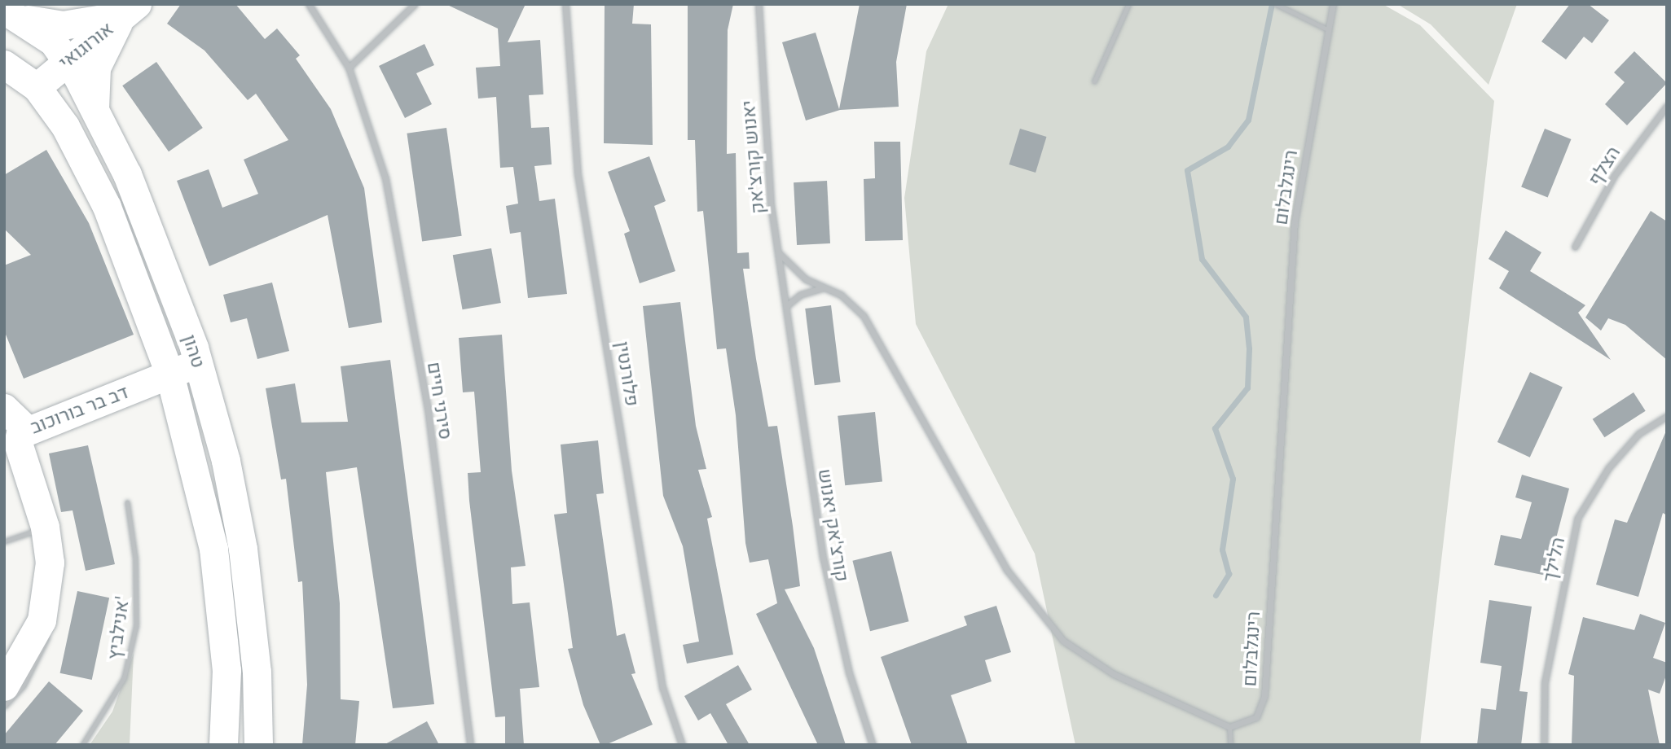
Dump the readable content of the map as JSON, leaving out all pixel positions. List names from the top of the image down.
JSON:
{
  "streets": {
    "main road": ["אורוגואי", "טהון", "דב בר בורוכוב"],
    "street": [
      "יאנוש קורצ'אק",
      "הצלף",
      "רינגלבלום",
      "פלורנטין",
      "סירני חיים",
      "קורצ'אק יאנוש",
      "הלילך"
    ],
    "lane": ["אנילביץ'"]
  },
  "crossings": [
    ["אורוגואי", "טהון"],
    ["יאנוש קורצ'אק", "קורצ'אק יאנוש"],
    ["טהון", "דב בר בורוכוב"]
  ]
}
